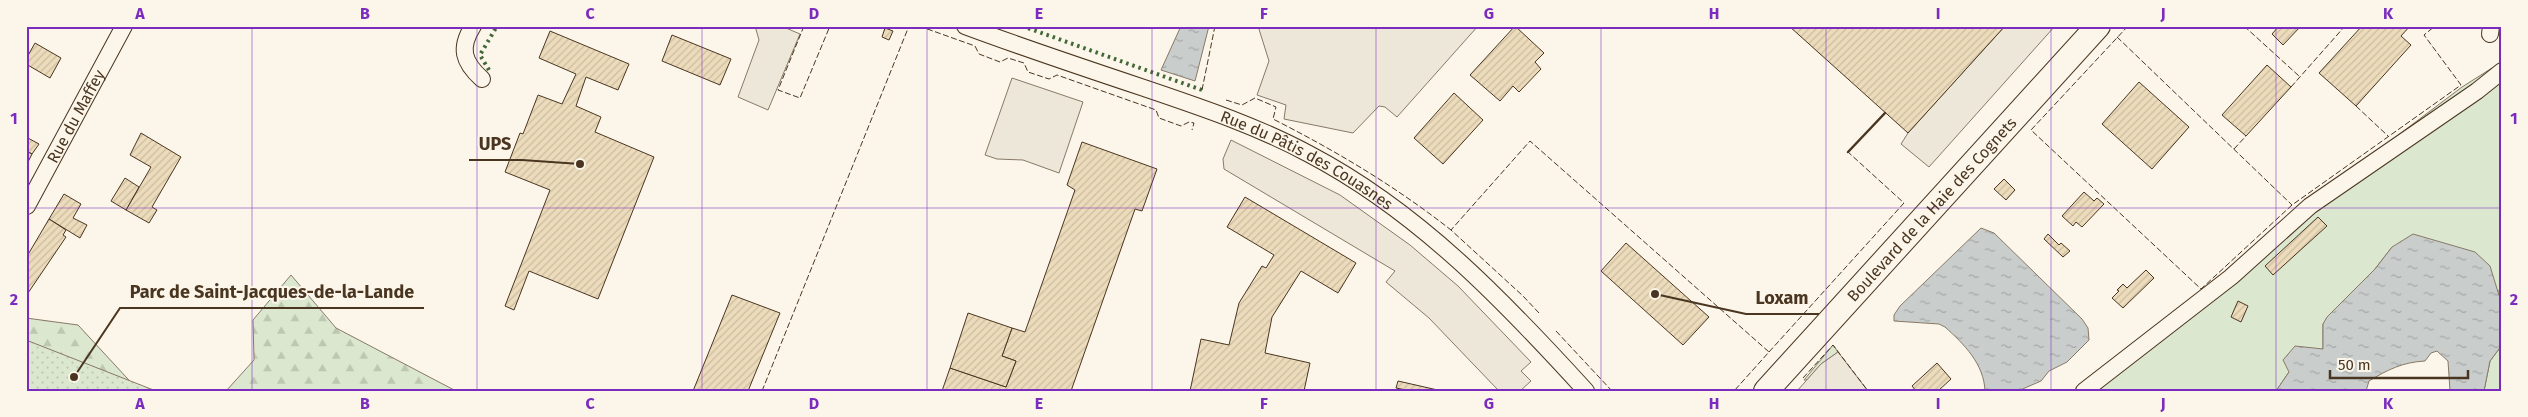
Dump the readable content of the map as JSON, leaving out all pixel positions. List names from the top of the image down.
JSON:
{
  "streets": {
    "main road": ["Boulevard de la Haie des Cognets"],
    "street": ["Rue du Maffey", "Rue du Pâtis des Couasnes"]
  },
  "places": ["UPS", "Loxam", "Parc de Saint-Jacques-de-la-Lande"],
  "scale_bar": "50 m",
  "grid": {
    "columns": [
      "A",
      "B",
      "C",
      "D",
      "E",
      "F",
      "G",
      "H",
      "I",
      "J",
      "K"
    ],
    "rows": ["1", "2"]
  }
}
